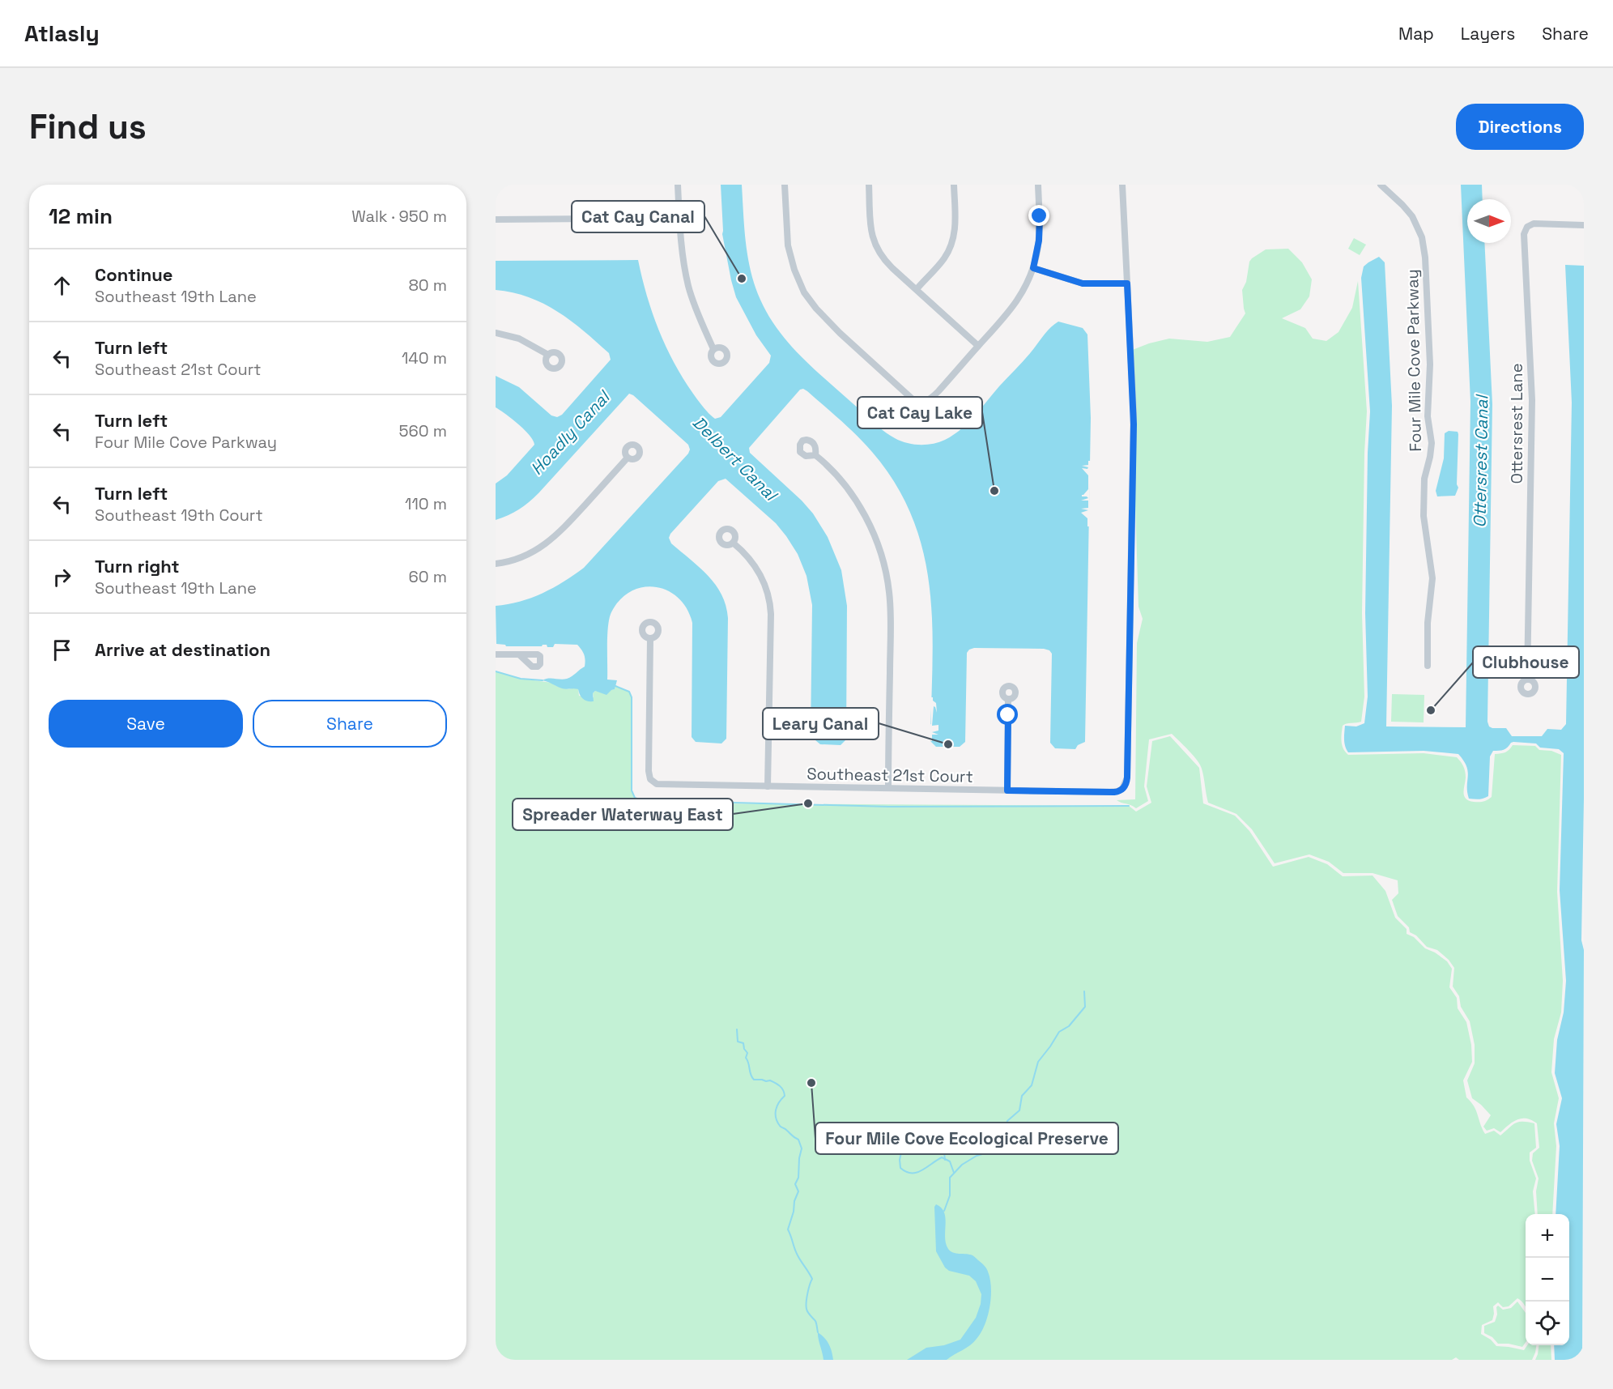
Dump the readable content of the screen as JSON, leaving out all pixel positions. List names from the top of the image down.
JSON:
{
  "streets": {
    "street": ["Four Mile Cove Parkway", "Ottersrest Lane", "Southeast 21st Court"]
  },
  "water": ["Hoadly Canal", "Delbert Canal", "Ottersrest Canal"],
  "places": [
    "Cat Cay Canal",
    "Cat Cay Lake",
    "Clubhouse",
    "Leary Canal",
    "Spreader Waterway East",
    "Four Mile Cove Ecological Preserve"
  ],
  "north": "right",
  "page": {
    "header": "Atlasly",
    "nav": ["Map", "Layers", "Share"],
    "buttons": [
      "Directions",
      ["Save", "Share"]
    ],
    "title": "Find us",
    "heading": ["12 min", "Walk · 950 m"],
    "list": [
      ["Continue", "Southeast 19th Lane", "80 m"],
      ["Turn left", "Southeast 21st Court", "140 m"],
      ["Turn left", "Four Mile Cove Parkway", "560 m"],
      ["Turn left", "Southeast 19th Court", "110 m"],
      ["Turn right", "Southeast 19th Lane", "60 m"],
      "Arrive at destination"
    ],
    "map_buttons": ["+", "−"]
  }
}
